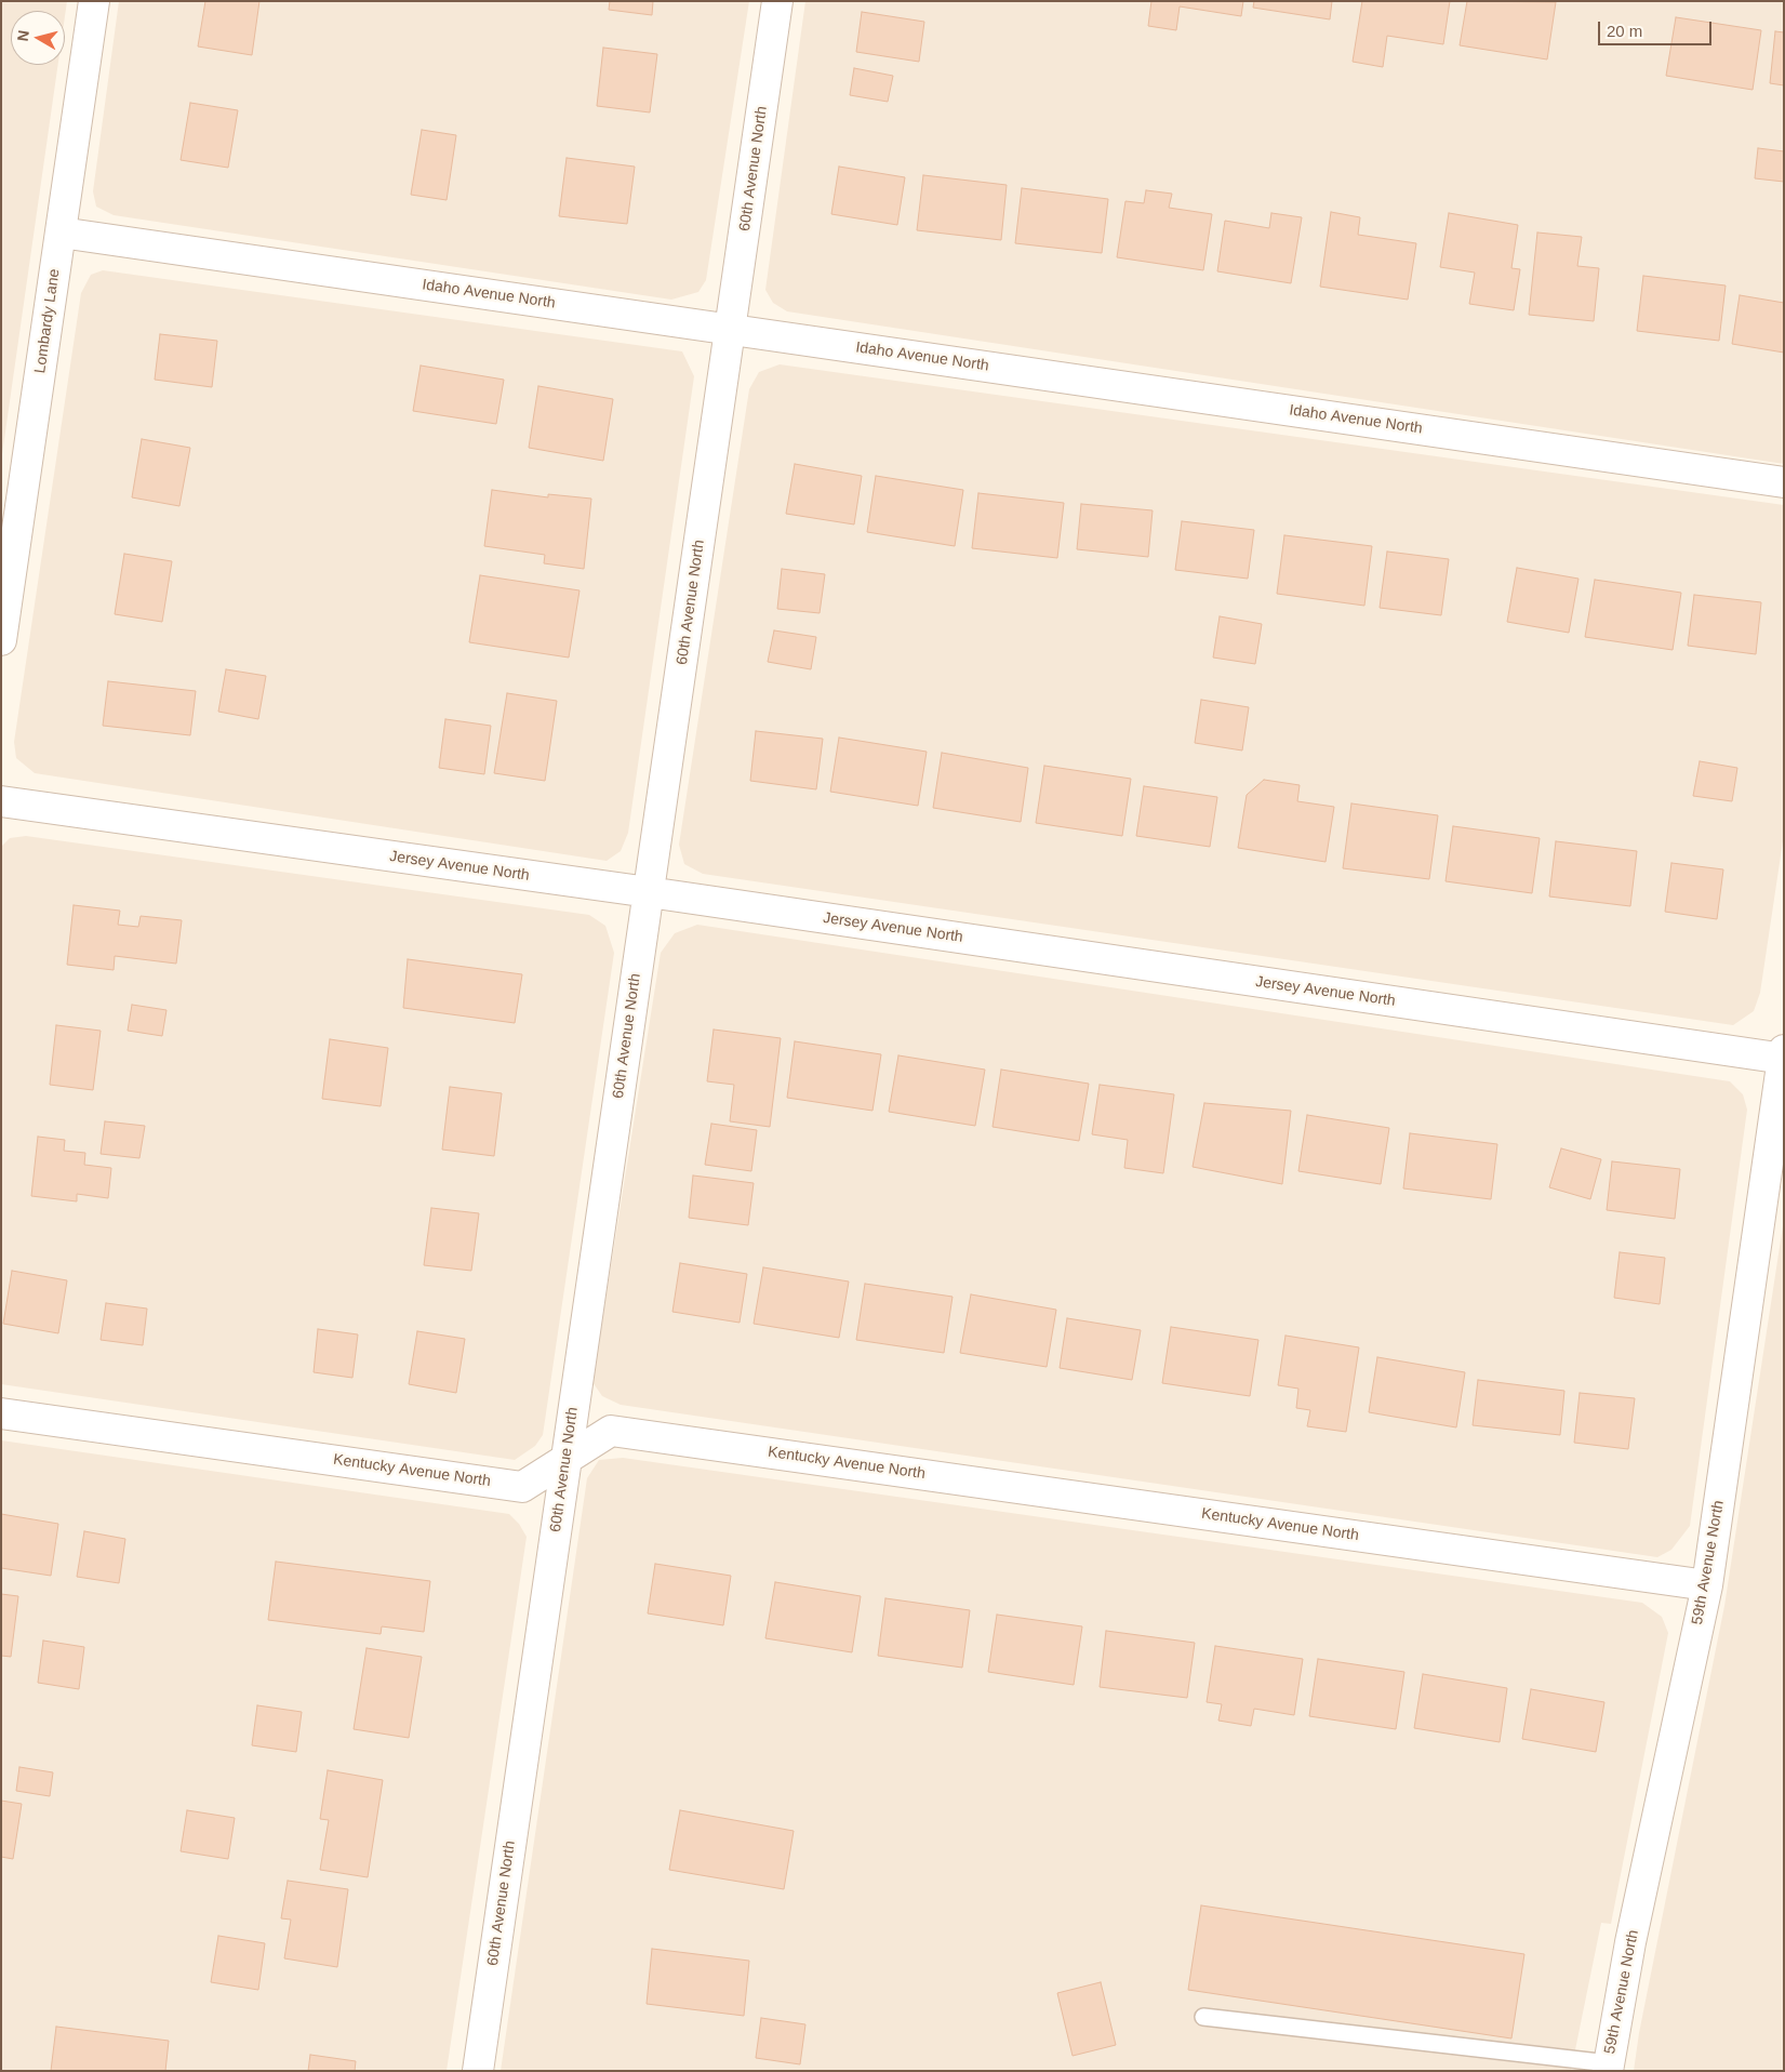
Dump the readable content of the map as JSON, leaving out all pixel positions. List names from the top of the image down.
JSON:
{
  "streets": {
    "street": [
      "60th Avenue North",
      "Idaho Avenue North",
      "Lombardy Lane",
      "Jersey Avenue North",
      "Kentucky Avenue North",
      "59th Avenue North"
    ]
  },
  "crossings": [
    ["60th Avenue North", "Idaho Avenue North"],
    ["60th Avenue North", "Jersey Avenue North"],
    ["60th Avenue North", "Kentucky Avenue North"],
    ["Idaho Avenue North", "Lombardy Lane"],
    ["Jersey Avenue North", "59th Avenue North"],
    ["Kentucky Avenue North", "59th Avenue North"]
  ],
  "scale_bar": "20 m",
  "north": "left"
}
